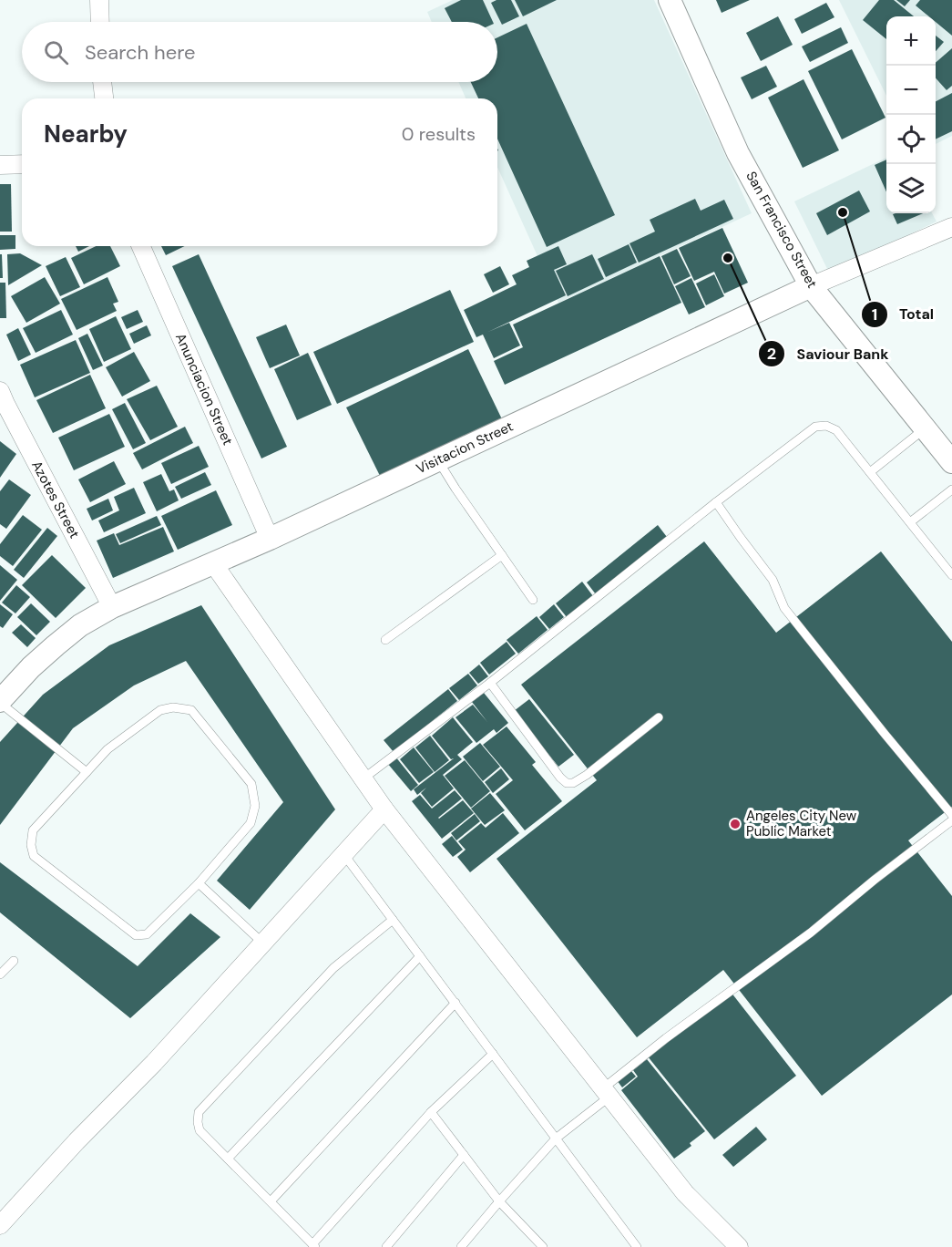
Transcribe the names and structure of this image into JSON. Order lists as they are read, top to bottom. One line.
{"streets":{"street":["San Francisco Street","Anunciacion Street","Visitacion Street","Azotes Street"]},"crossings":[["San Francisco Street","Visitacion Street"],["Anunciacion Street","Visitacion Street"],["Visitacion Street","Azotes Street"]],"places":["Total","Saviour Bank","Angeles City New Public Market"],"page":{"map_buttons":["+","−"],"search":"Search here","heading":["Nearby","0 results"]}}
